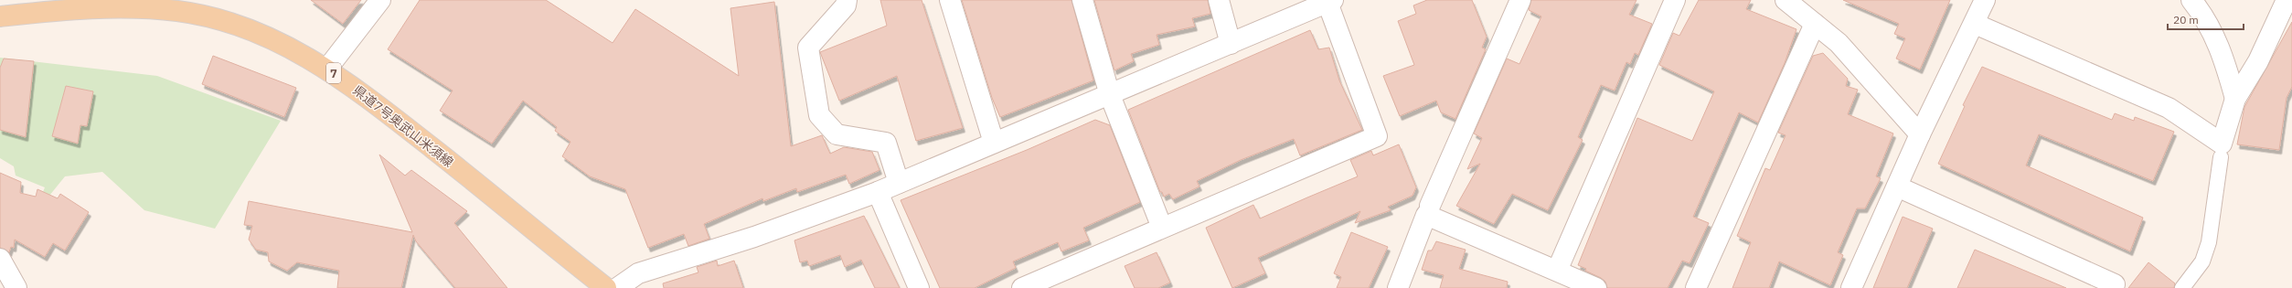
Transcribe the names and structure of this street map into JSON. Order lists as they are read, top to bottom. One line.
{"streets":{"main road":["7","県道7号奥武山米須線"]},"scale_bar":"20 m"}
